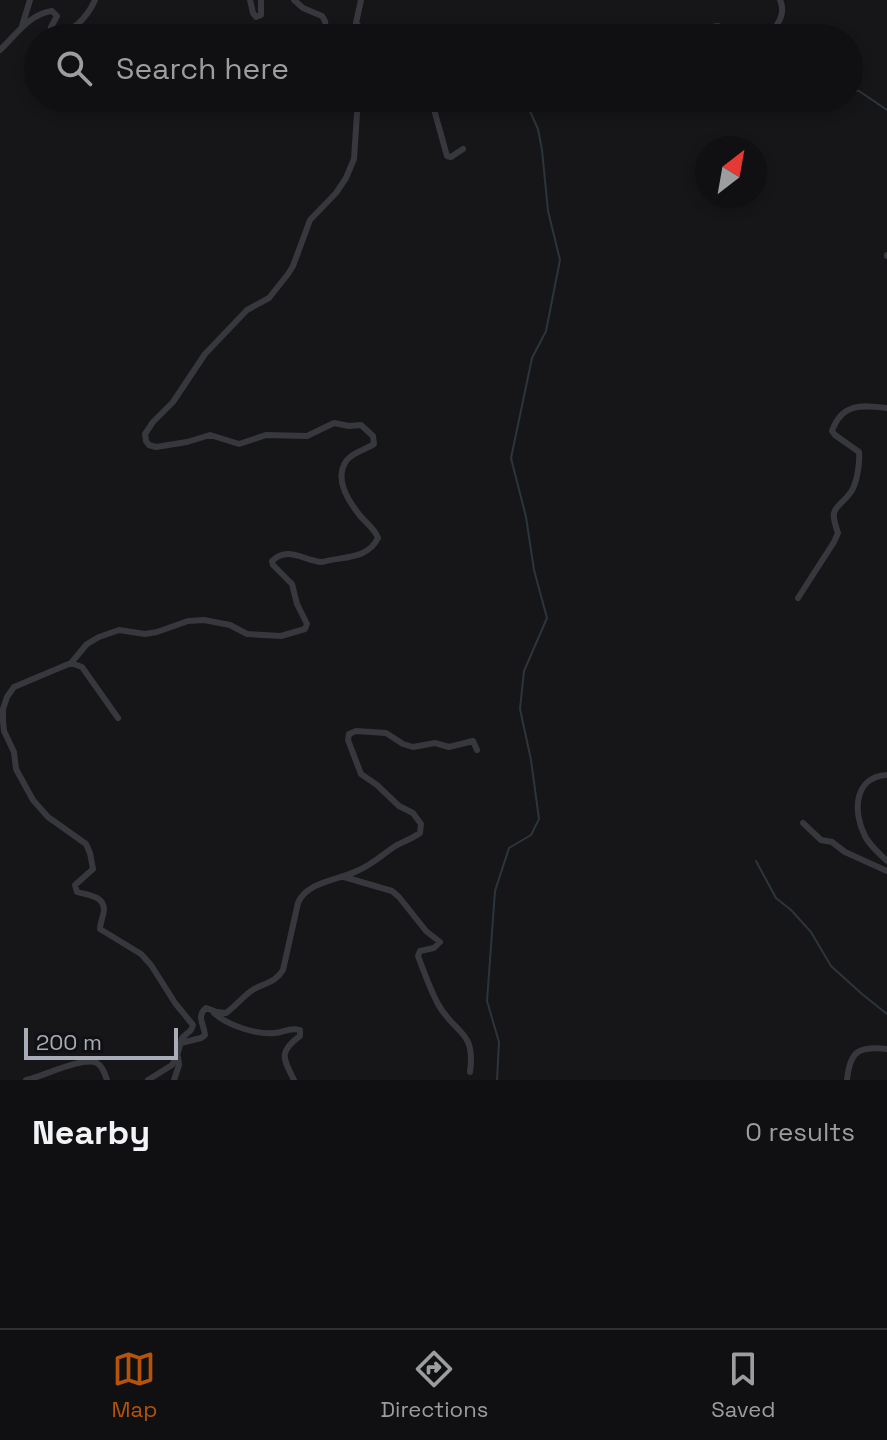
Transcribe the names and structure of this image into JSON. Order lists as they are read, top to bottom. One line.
{"scale_bar":"200 m","north":"top right","page":{"search":"Search here","scale":"200 m","heading":["Nearby","0 results"],"nav":["Map","Directions","Saved"]}}
